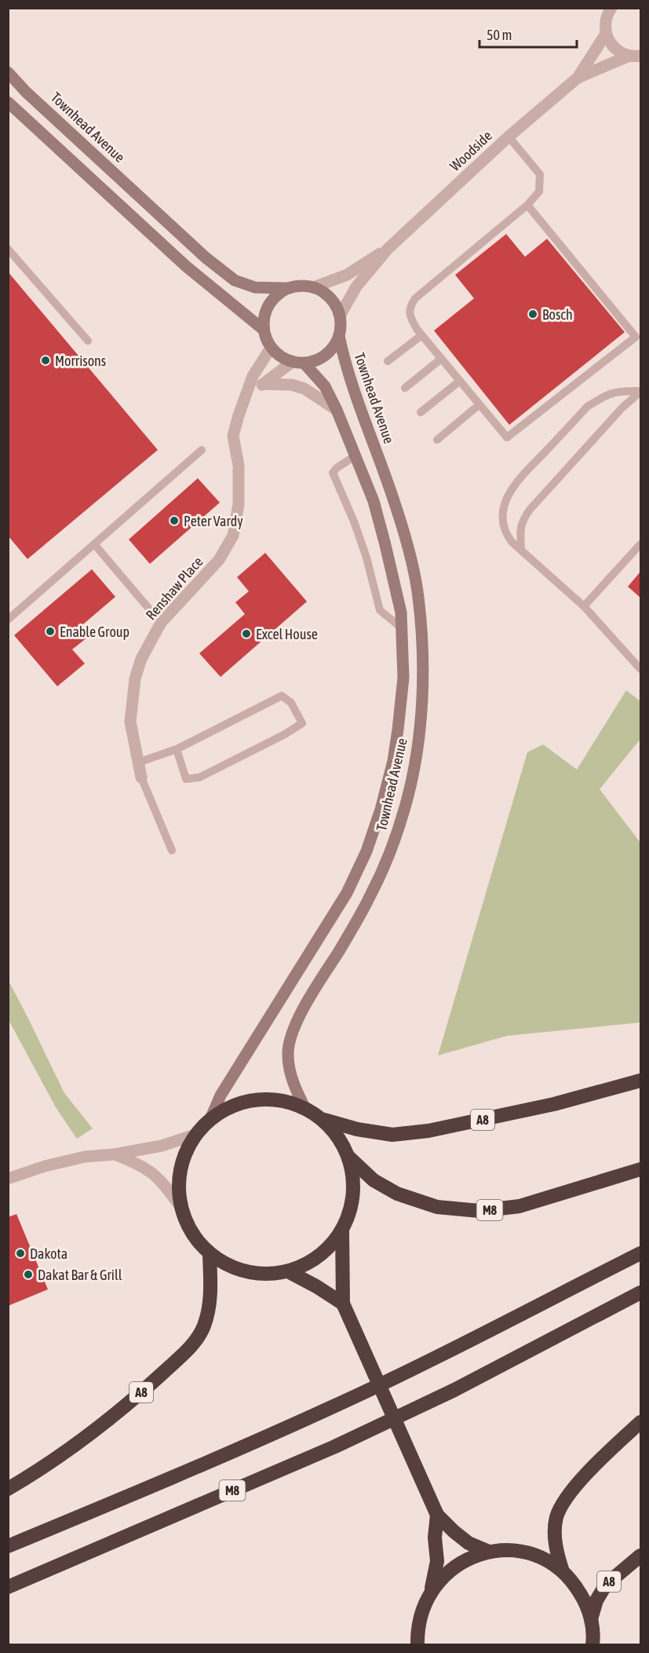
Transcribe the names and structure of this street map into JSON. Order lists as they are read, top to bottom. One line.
{"streets":{"highway":["A8","M8"],"street":["Townhead Avenue","Woodside","Renshaw Place"]},"crossings":[["Townhead Avenue","Woodside"],["Townhead Avenue","Renshaw Place"],["Woodside","Renshaw Place"]],"places":["Bosch","Morrisons","Peter Vardy","Enable Group","Excel House","Dakota","Dakat Bar & Grill"],"scale_bar":"50 m"}
